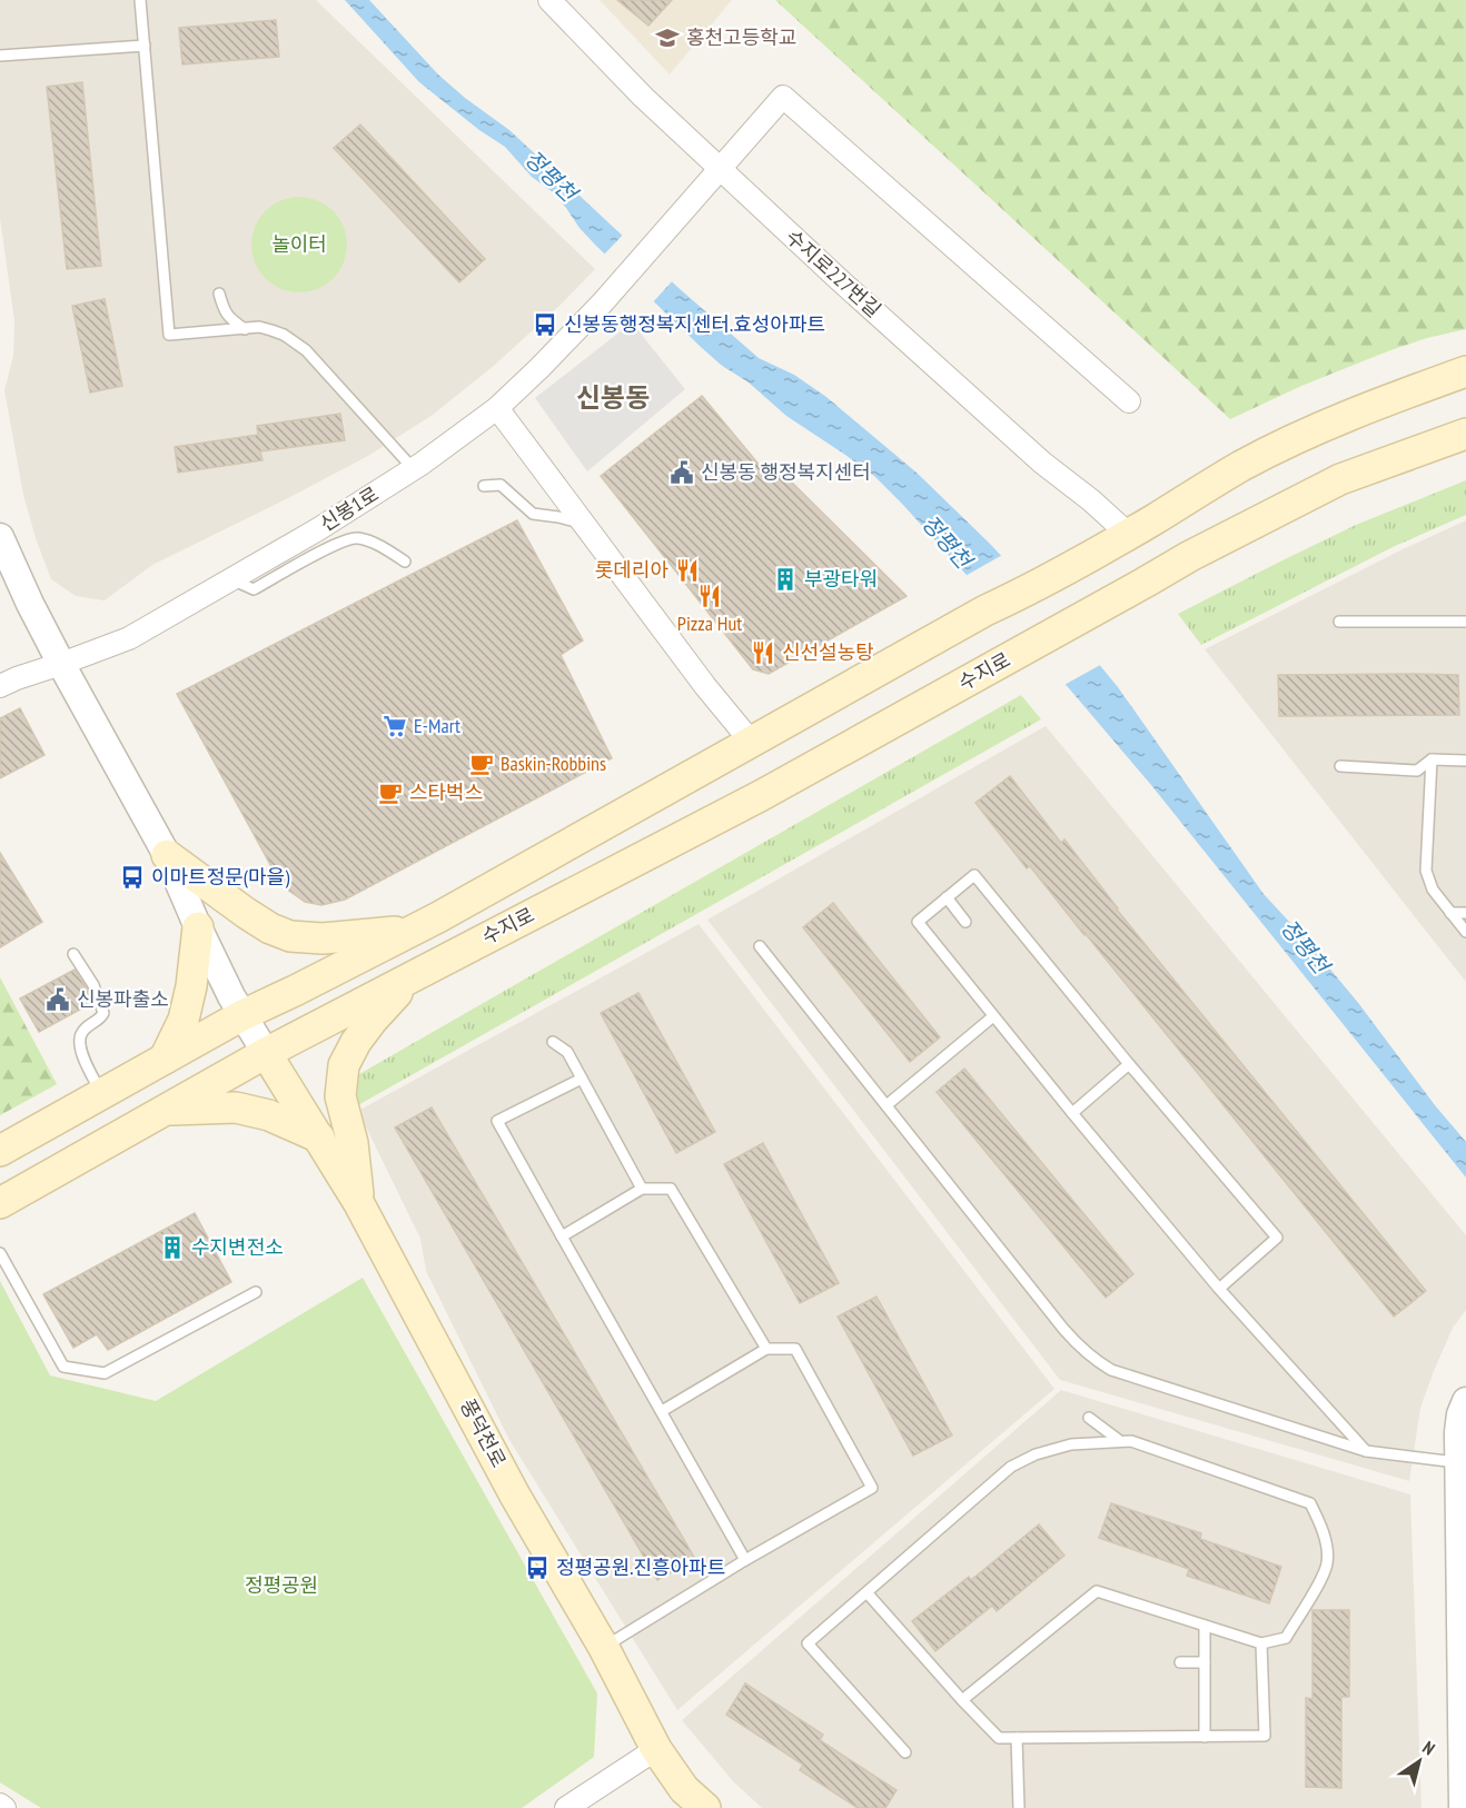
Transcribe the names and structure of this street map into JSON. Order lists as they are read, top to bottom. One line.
{"streets":{"main road":["수지로","풍덕천로"],"street":["수지로227번길","신봉1로"]},"crossings":[["수지로227번길","신봉1로"],["수지로227번길","수지로"],["수지로","풍덕천로"]],"districts":["신봉동"],"water":["정평천"],"parks":["놀이터","정평공원"],"places":{"school or university":["홍천고등학교"],"bus stop":["신봉동행정복지센터.효성아파트","이마트정문(마을)","정평공원.진흥아파트"],"public building":["신봉동 행정복지센터","신봉파출소"],"restaurant":["롯데리아","Pizza Hut","신선설농탕"],"building":["부광타워","수지변전소"],"supermarket":["E-Mart"],"cafe":["Baskin-Robbins","스타벅스"]},"north":"top right"}
